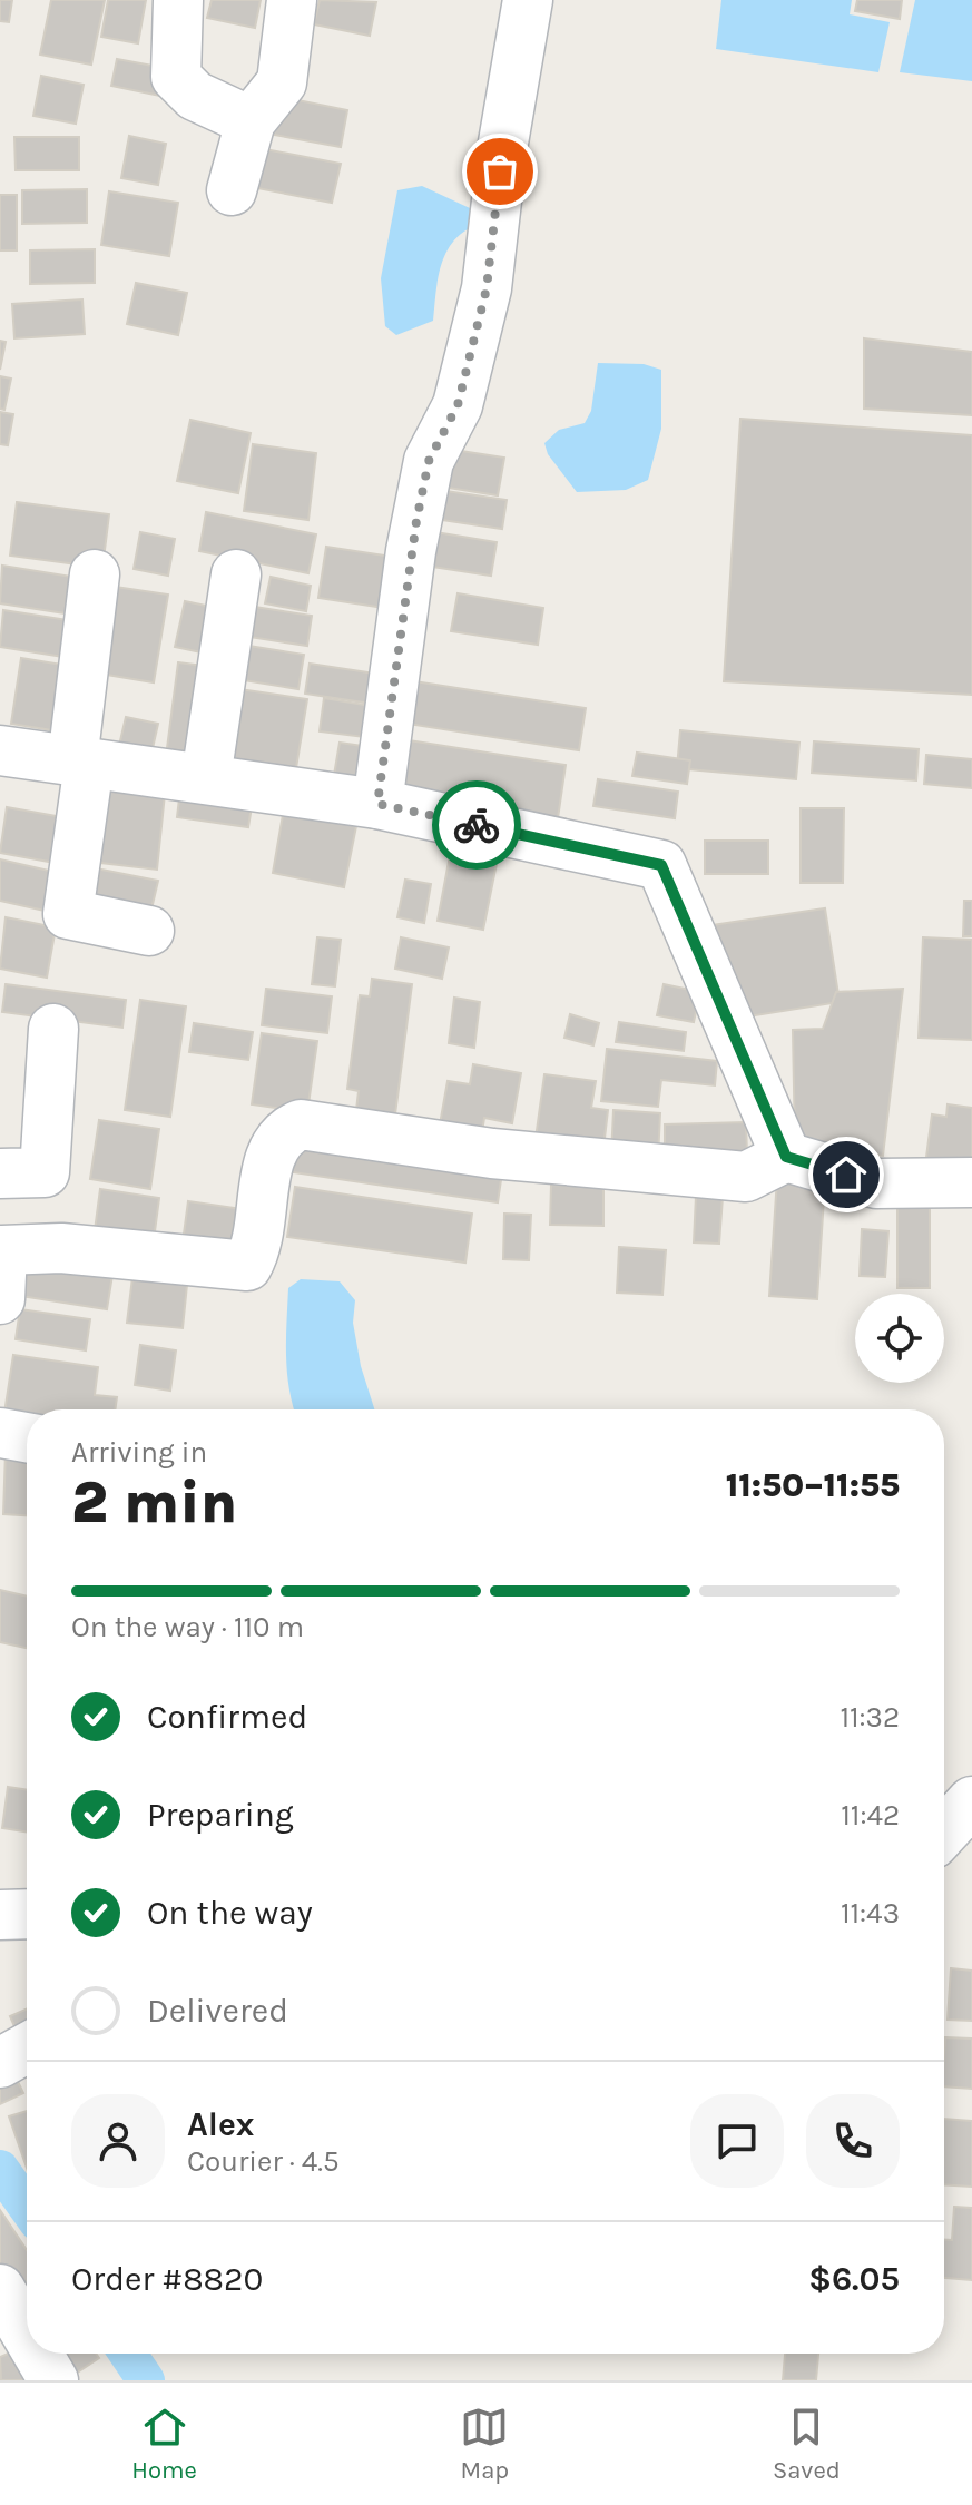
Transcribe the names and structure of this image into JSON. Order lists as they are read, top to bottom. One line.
{"page":{"heading":["2 min","Arriving in","11:50–11:55"],"panel":["Alex","Courier · 4.5","Order #8820","$6.05"],"bar":"On the way · 110 m","list":[["Confirmed","11:32"],["Preparing","11:42"],["On the way","11:43"],"Delivered"],"tabs":["Home","Map","Saved"]}}
